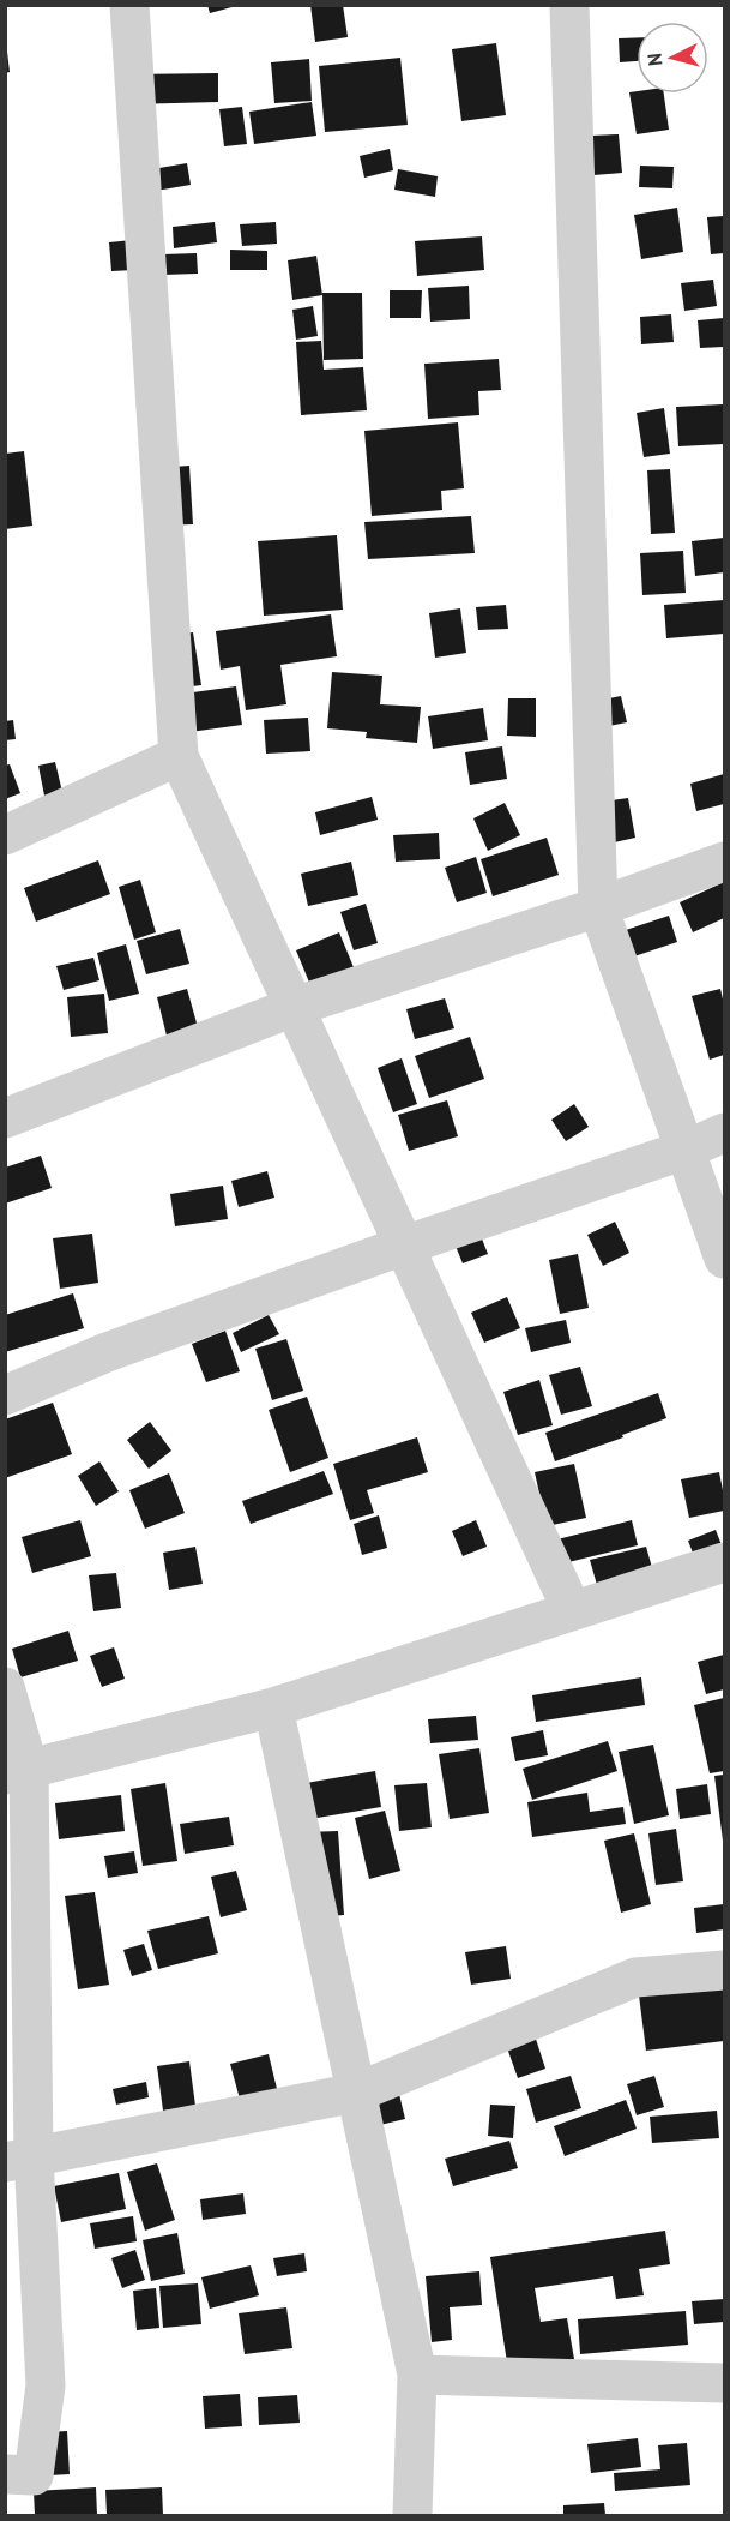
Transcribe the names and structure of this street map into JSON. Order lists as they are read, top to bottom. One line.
{"north":"left"}
